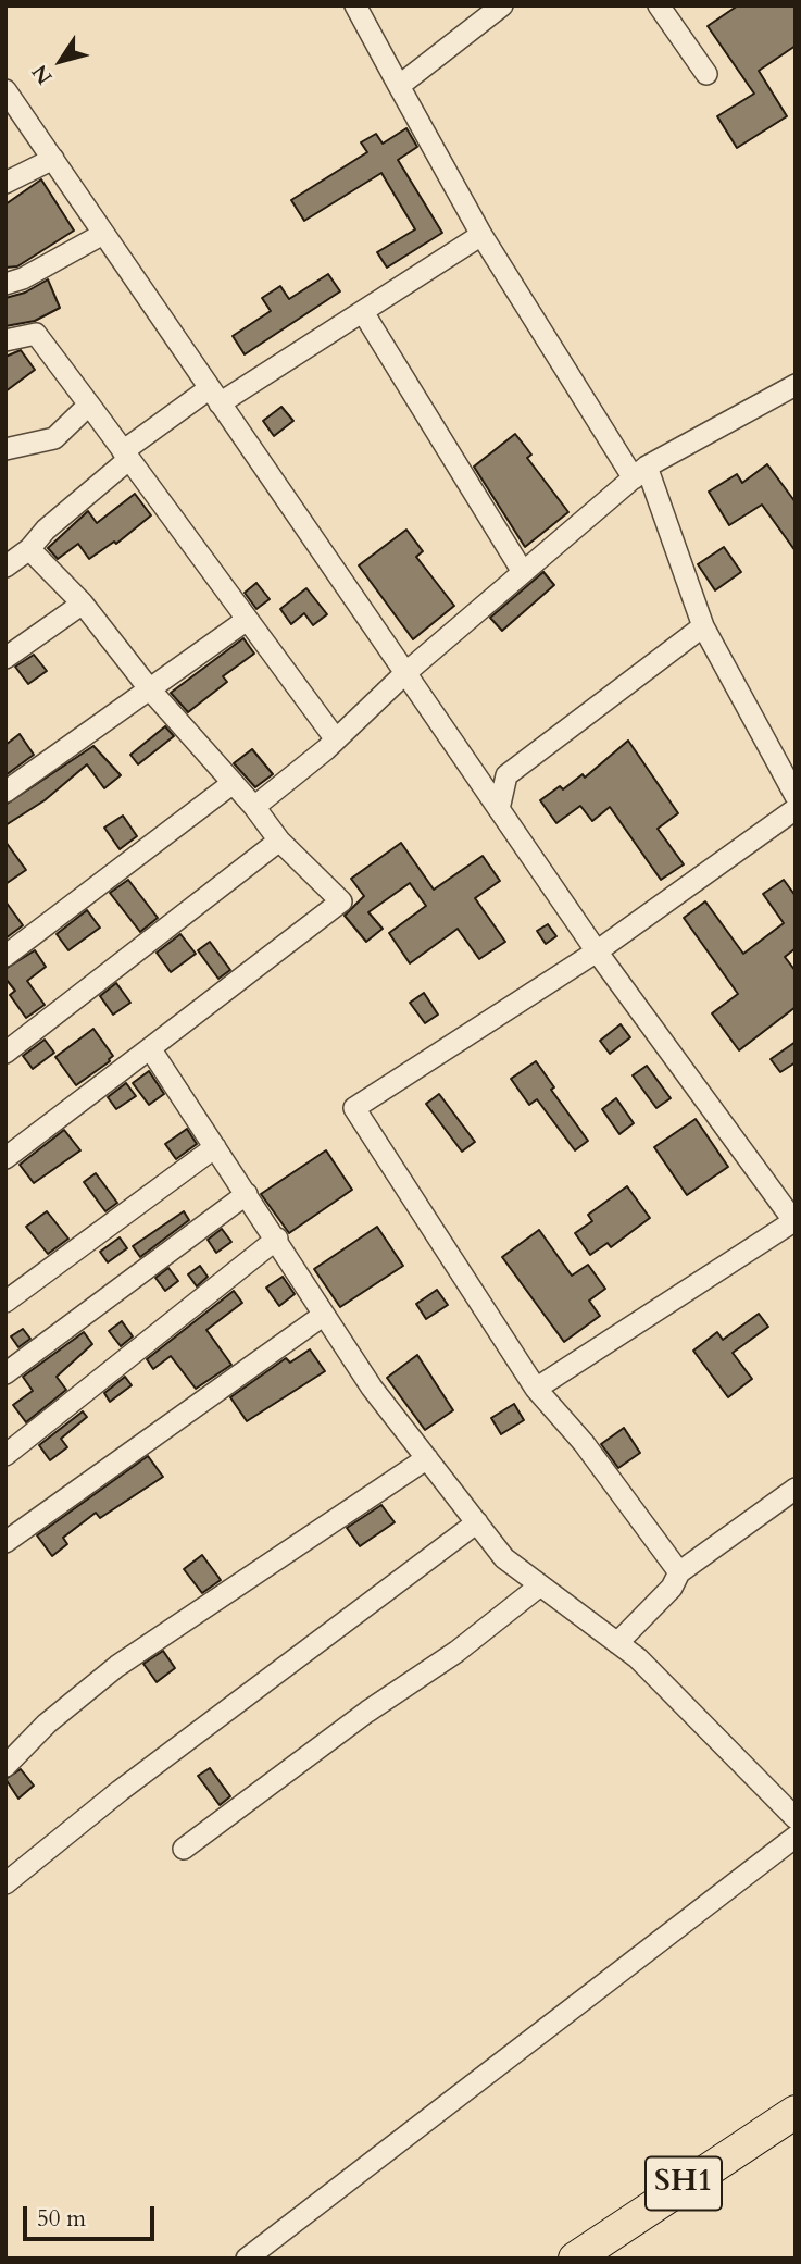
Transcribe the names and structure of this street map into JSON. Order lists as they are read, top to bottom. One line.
{"streets":{"main road":["SH1"]},"scale_bar":"50 m","north":"bottom left"}
